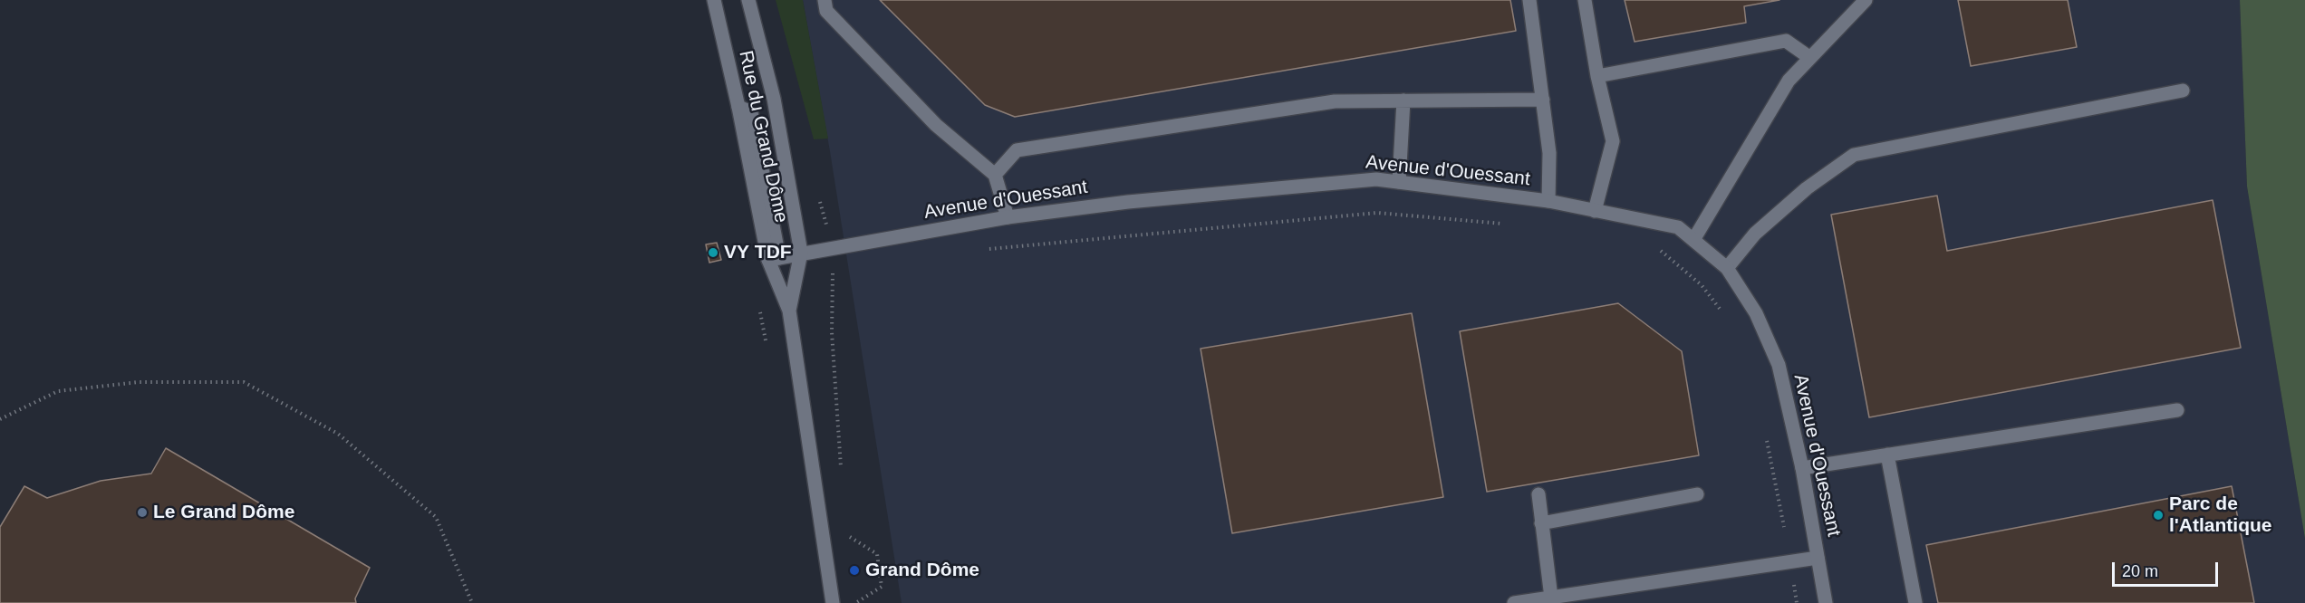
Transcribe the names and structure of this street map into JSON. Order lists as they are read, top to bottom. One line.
{"streets":{"street":["Rue du Grand Dôme","Avenue d'Ouessant"]},"crossings":[["Rue du Grand Dôme","Avenue d'Ouessant"]],"places":["VY TDF","Le Grand Dôme","Parc de l'Atlantique","Grand Dôme"],"scale_bar":"20 m"}
